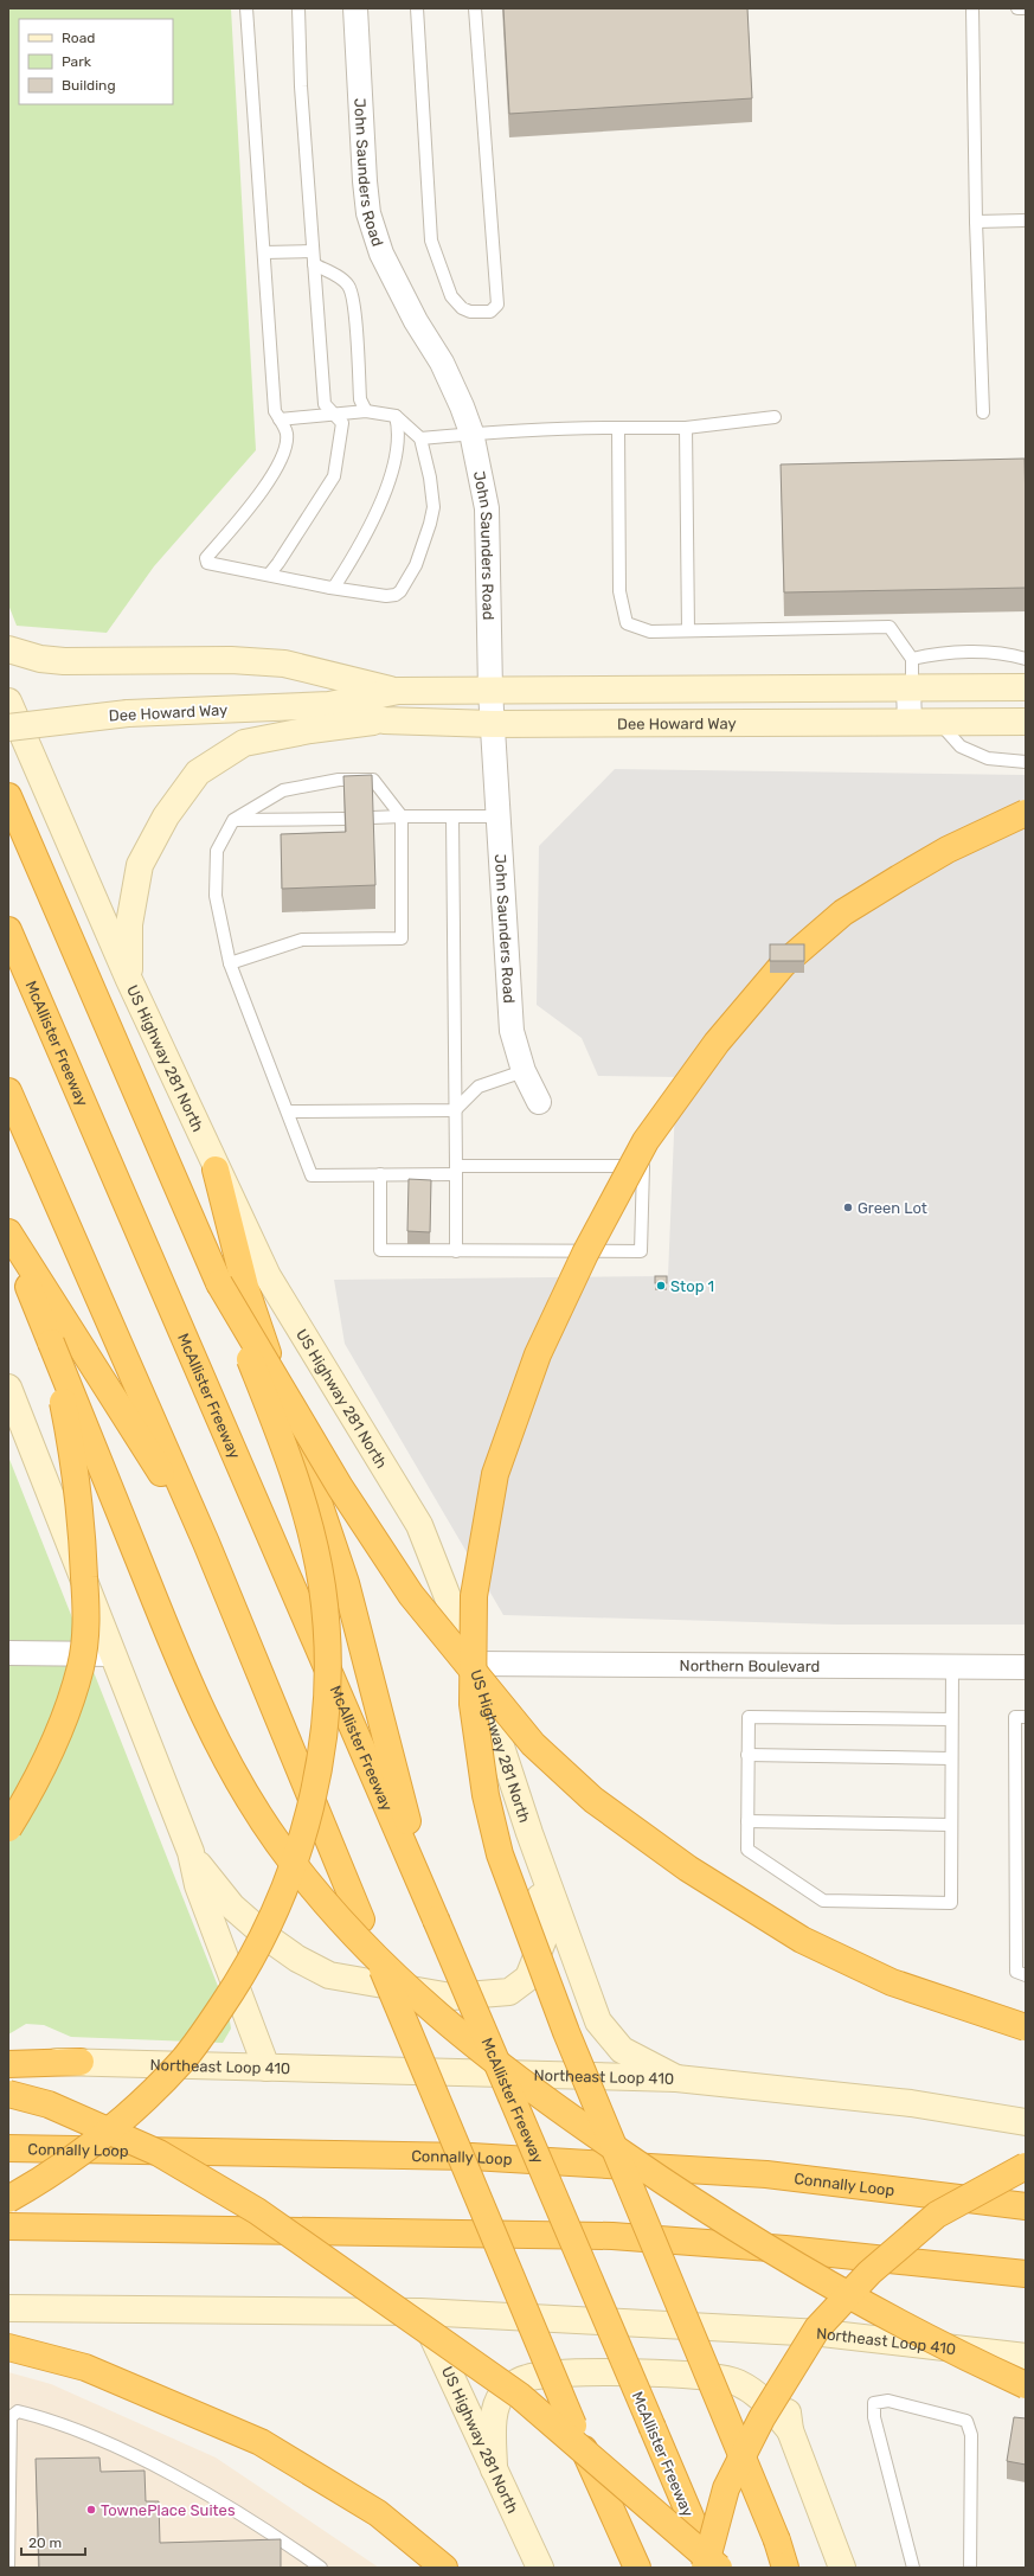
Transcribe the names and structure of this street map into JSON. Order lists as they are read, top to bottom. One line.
{"streets":{"highway":["McAllister Freeway","Connally Loop"],"main road":["Dee Howard Way","US Highway 281 North","Northeast Loop 410"],"street":["John Saunders Road","Northern Boulevard"]},"crossings":[["John Saunders Road","Dee Howard Way"],["US Highway 281 North","Northern Boulevard"],["US Highway 281 North","Northeast Loop 410"]],"places":["Green Lot","Stop 1","TownePlace Suites"],"legend":["Road","Park","Building"],"scale_bar":"20 m"}
